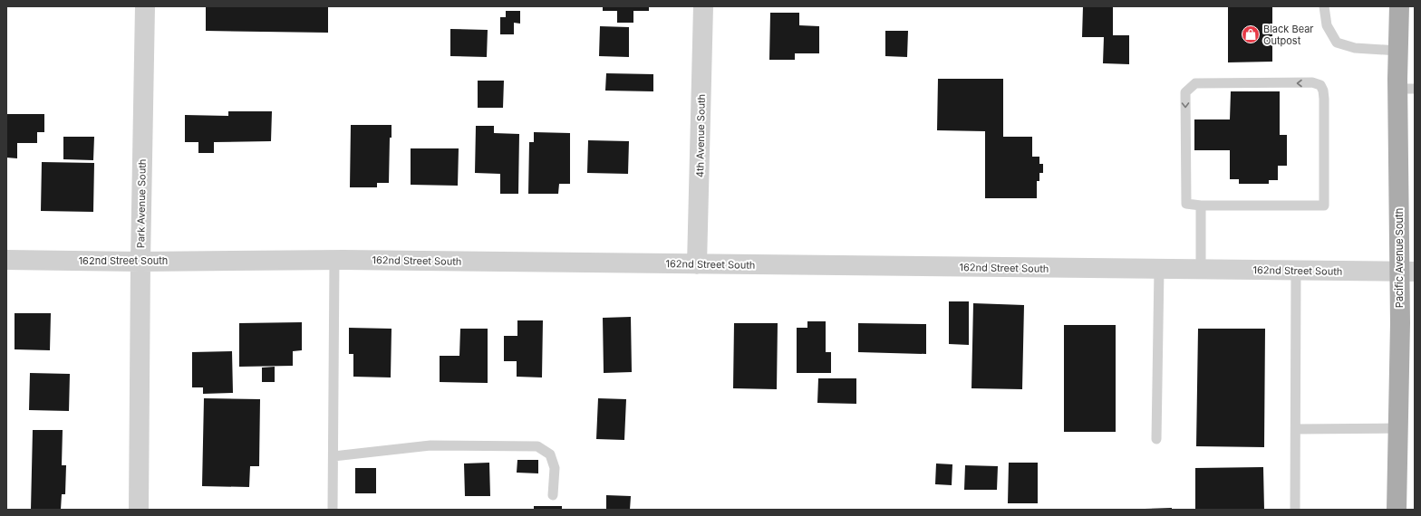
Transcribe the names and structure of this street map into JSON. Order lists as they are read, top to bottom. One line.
{"streets":{"main road":["Pacific Avenue South"],"street":["4th Avenue South","Park Avenue South","162nd Street South"]},"crossings":[["4th Avenue South","162nd Street South"],["Park Avenue South","162nd Street South"],["Pacific Avenue South","162nd Street South"]],"places":{"shop":["Black Bear Outpost"]}}
